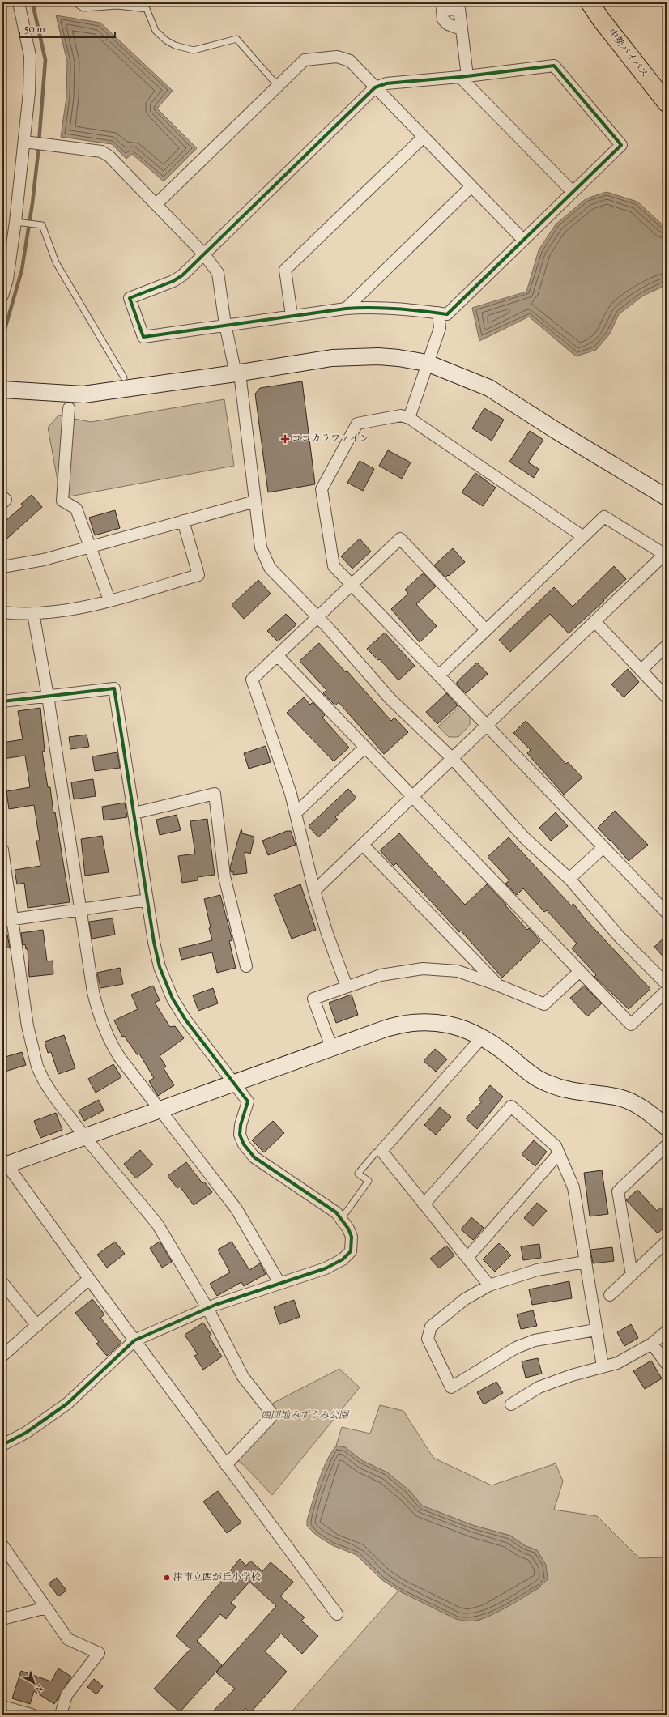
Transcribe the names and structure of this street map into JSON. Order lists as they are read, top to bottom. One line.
{"streets":{"highway":["中勢バイパス"]},"parks":["西団地みずうみ公園"],"places":{"health":["ココカラファイン"],"other":["津市立西が丘小学校"]},"scale_bar":"50 m","north":"bottom right"}
